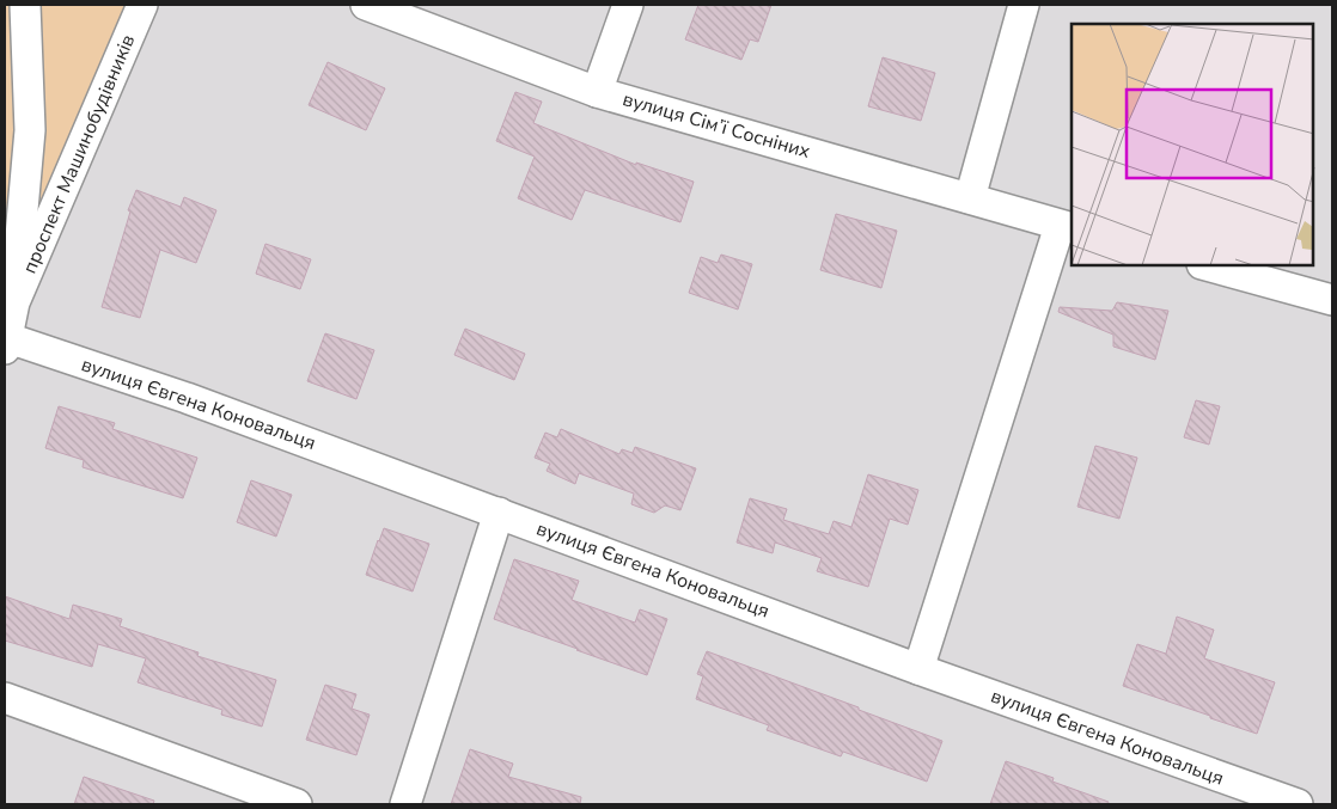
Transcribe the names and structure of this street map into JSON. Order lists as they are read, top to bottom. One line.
{"streets":{"street":["вулиця Сім’ї Сосніних","проспект Машинобудівників","вулиця Євгена Коновальця"]},"crossings":[["проспект Машинобудівників","вулиця Євгена Коновальця"]]}
